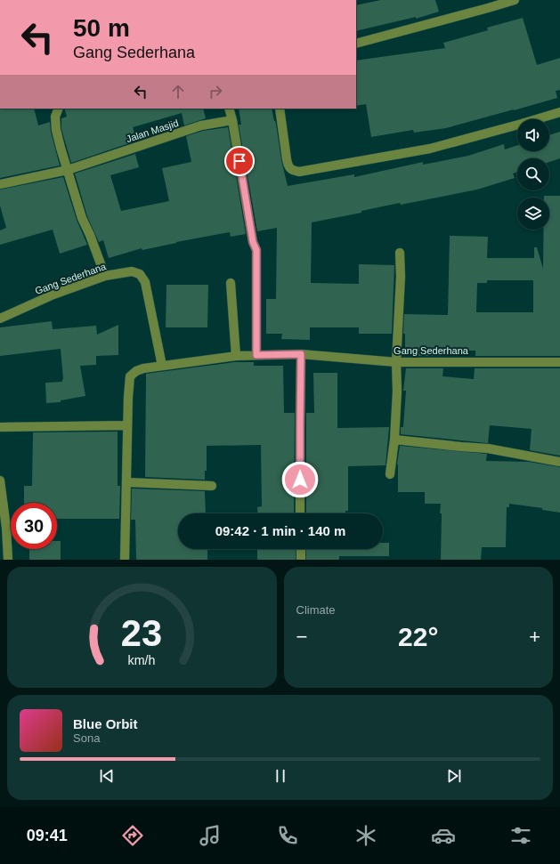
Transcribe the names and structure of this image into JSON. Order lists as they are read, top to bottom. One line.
{"streets":{"street":["Jalan Masjid","Gang Sederhana"]},"page":{"turn":["50 m","Gang Sederhana"],"limit":"30","trip":"09:42 · 1 min · 140 m","tile":"Climate","heat":["−","22°","+"],"song":["Blue Orbit","Sona"],"tabs":"09:41","gauge":["23","km/h"]}}
